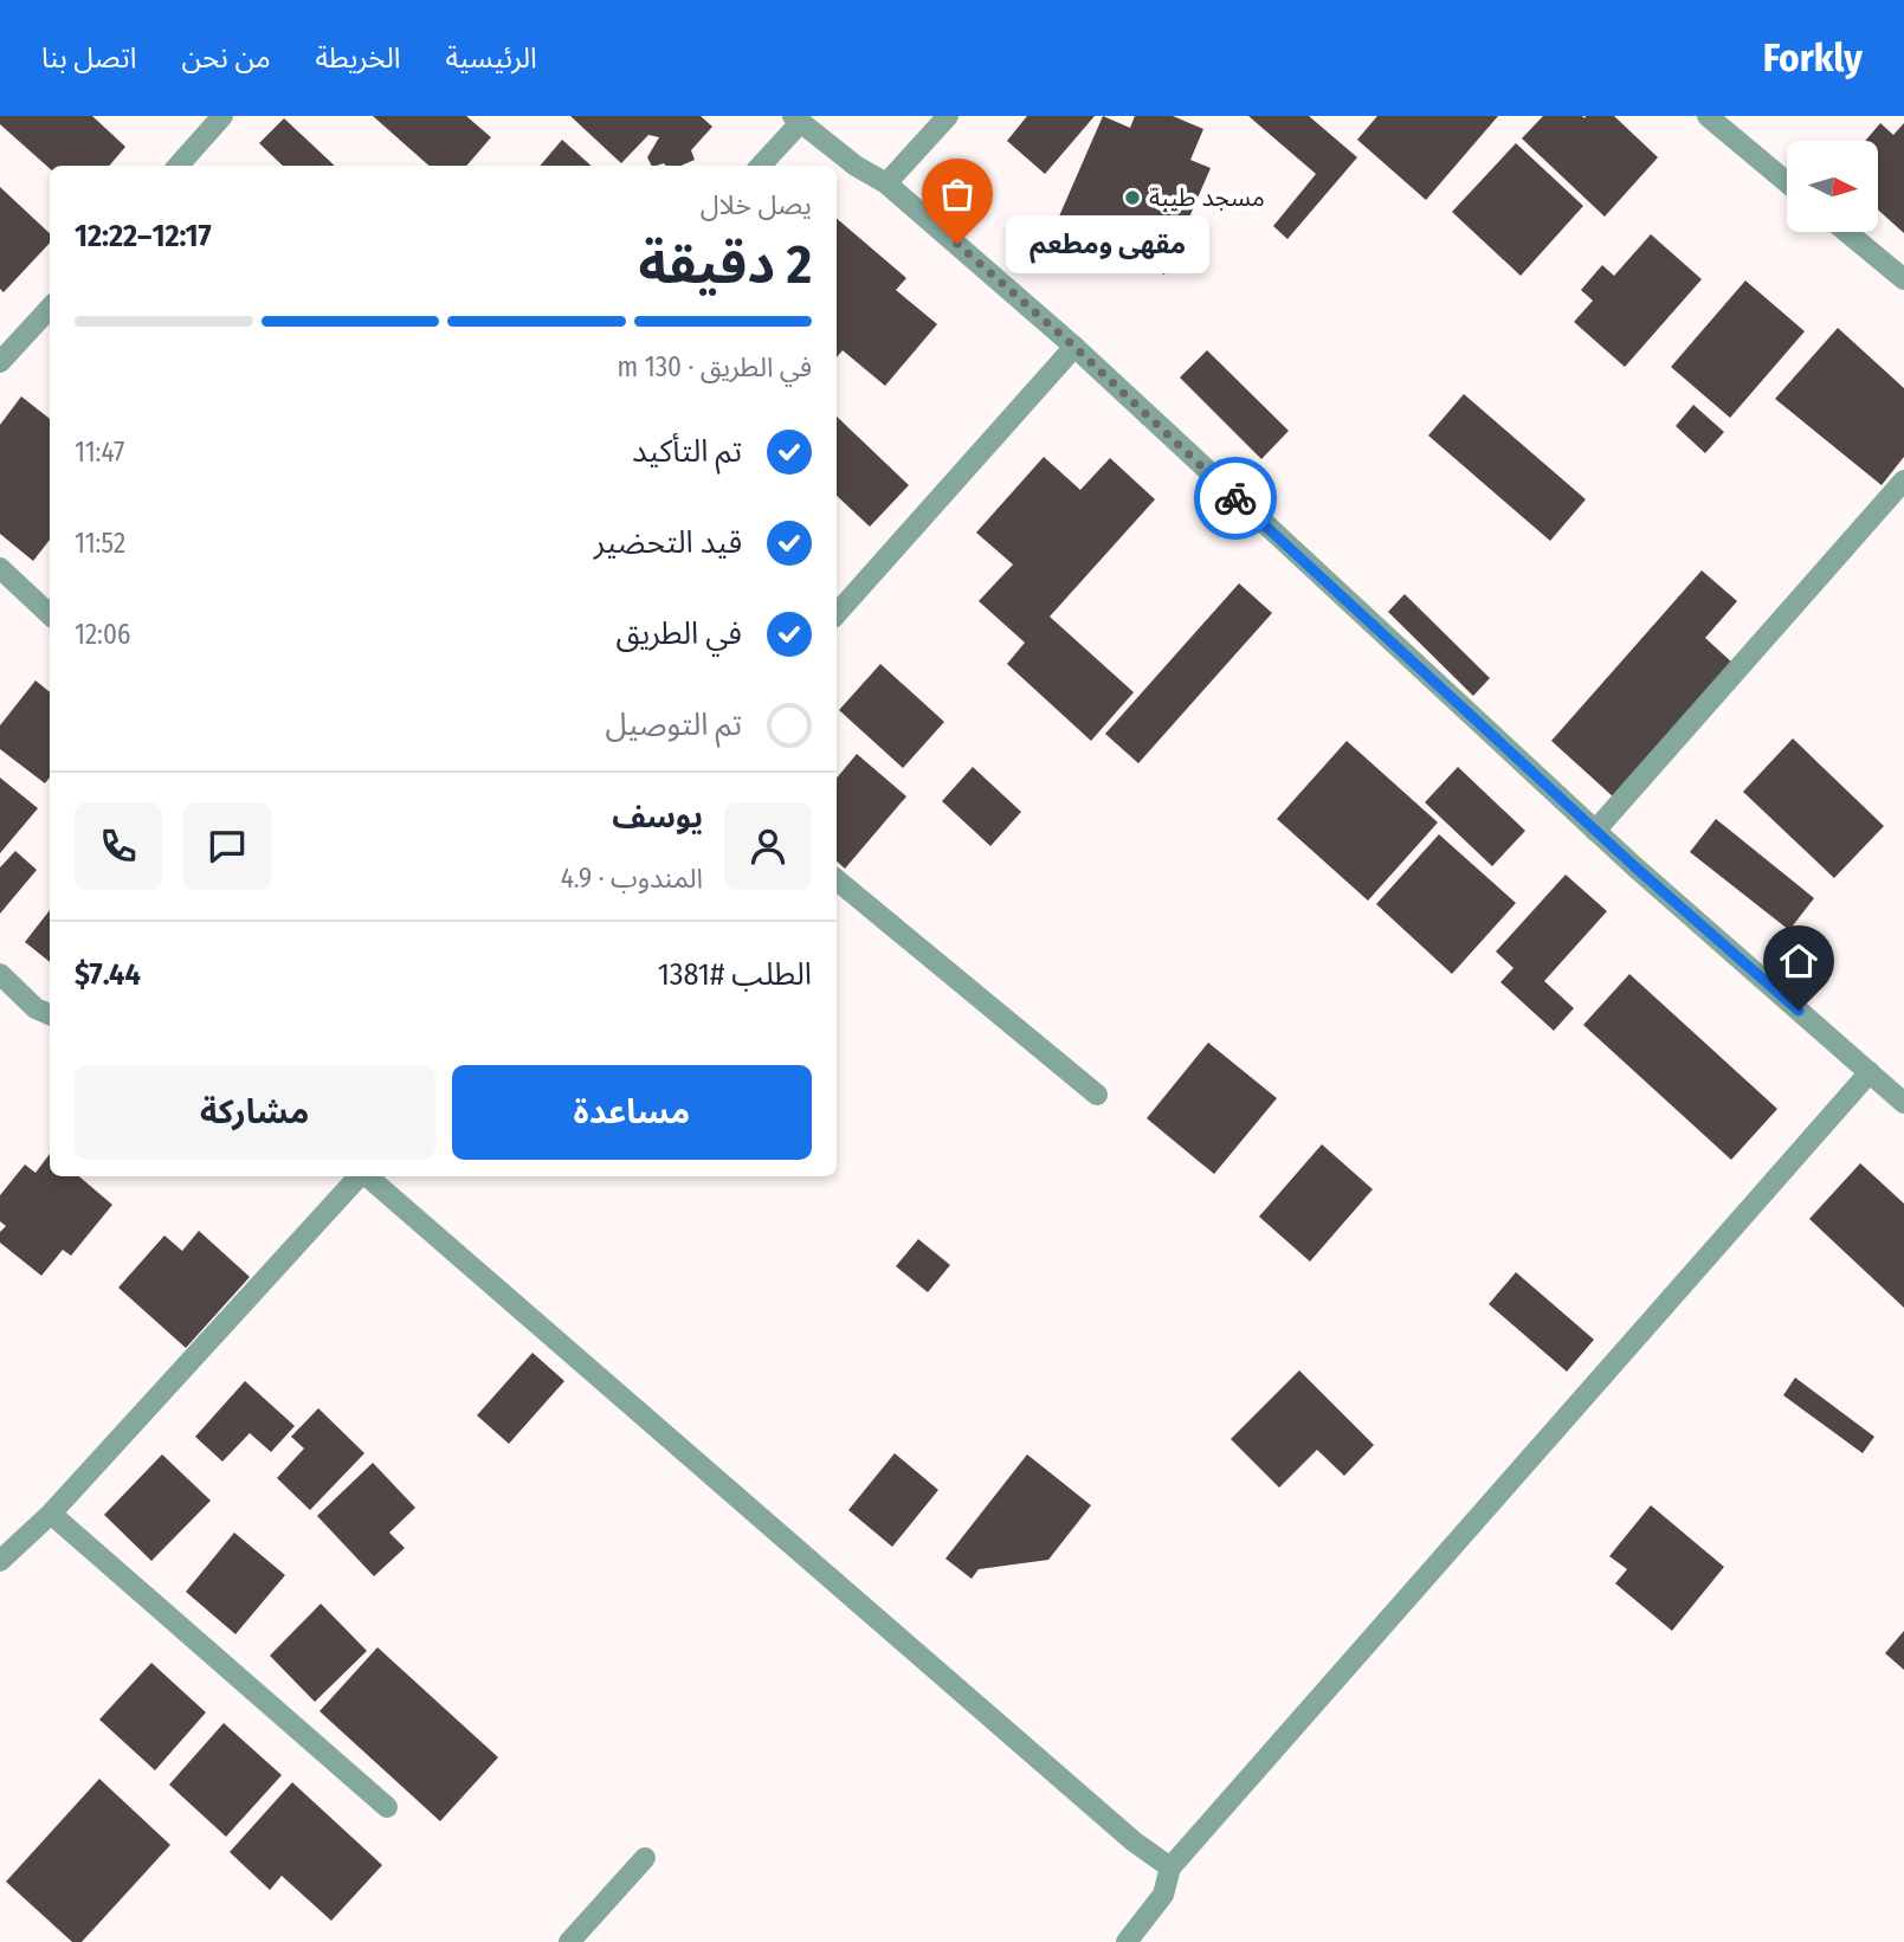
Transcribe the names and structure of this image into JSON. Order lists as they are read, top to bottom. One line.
{"places":["مسجد طيبة","مقهى ومطعم"],"north":"right","page":{"header":"Forkly","nav":["الرئيسية","الخريطة","من نحن","اتصل بنا"],"heading":["2 دقيقة","يصل خلال","12:17–12:22"],"panel":["يوسف","المندوب · 4.9","الطلب #1381","$7.44"],"bubble":"مقهى ومطعم","bar":"في الطريق · 130 m","list":[["تم التأكيد","11:47"],["قيد التحضير","11:52"],["في الطريق","12:06"],"تم التوصيل"],"buttons":["مساعدة","مشاركة"]}}
